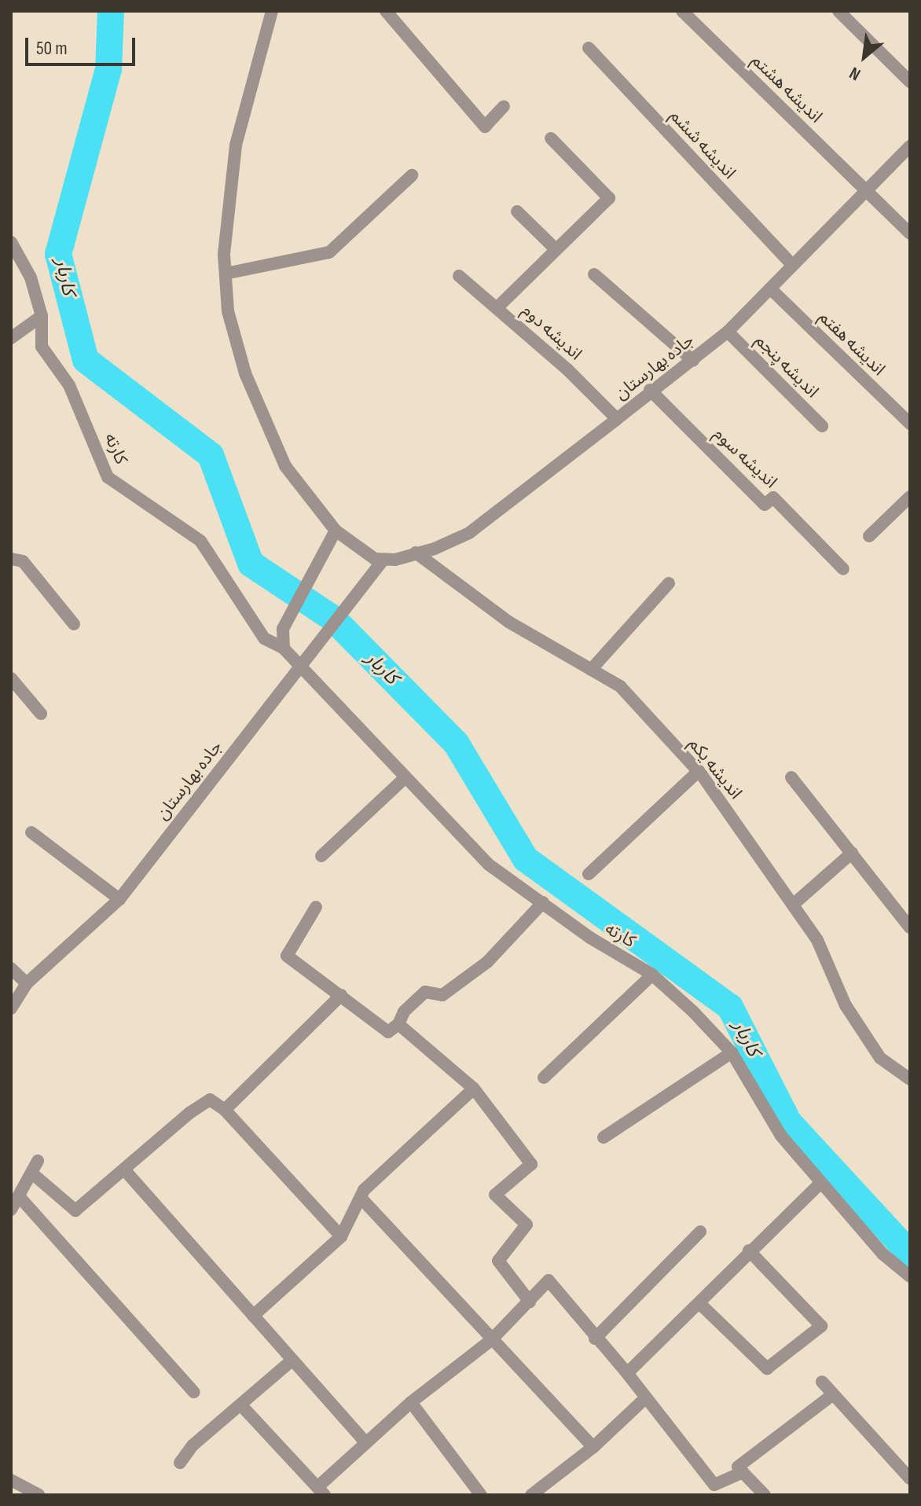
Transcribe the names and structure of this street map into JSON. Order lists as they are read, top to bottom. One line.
{"streets":{"street":["اندیشه هشتم","اندیشه ششم","اندیشه دوم","اندیشه هفتم","اندیشه پنجم","جاده بهارستان","کارته","اندیشه سوم","اندیشه یکم"]},"crossings":[["اندیشه هشتم","جاده بهارستان"],["اندیشه ششم","جاده بهارستان"],["اندیشه دوم","جاده بهارستان"],["اندیشه هفتم","جاده بهارستان"],["اندیشه پنجم","جاده بهارستان"],["جاده بهارستان","کارته"],["جاده بهارستان","اندیشه سوم"],["جاده بهارستان","اندیشه یکم"]],"water":["کاربار"],"scale_bar":"50 m","north":"bottom left"}
